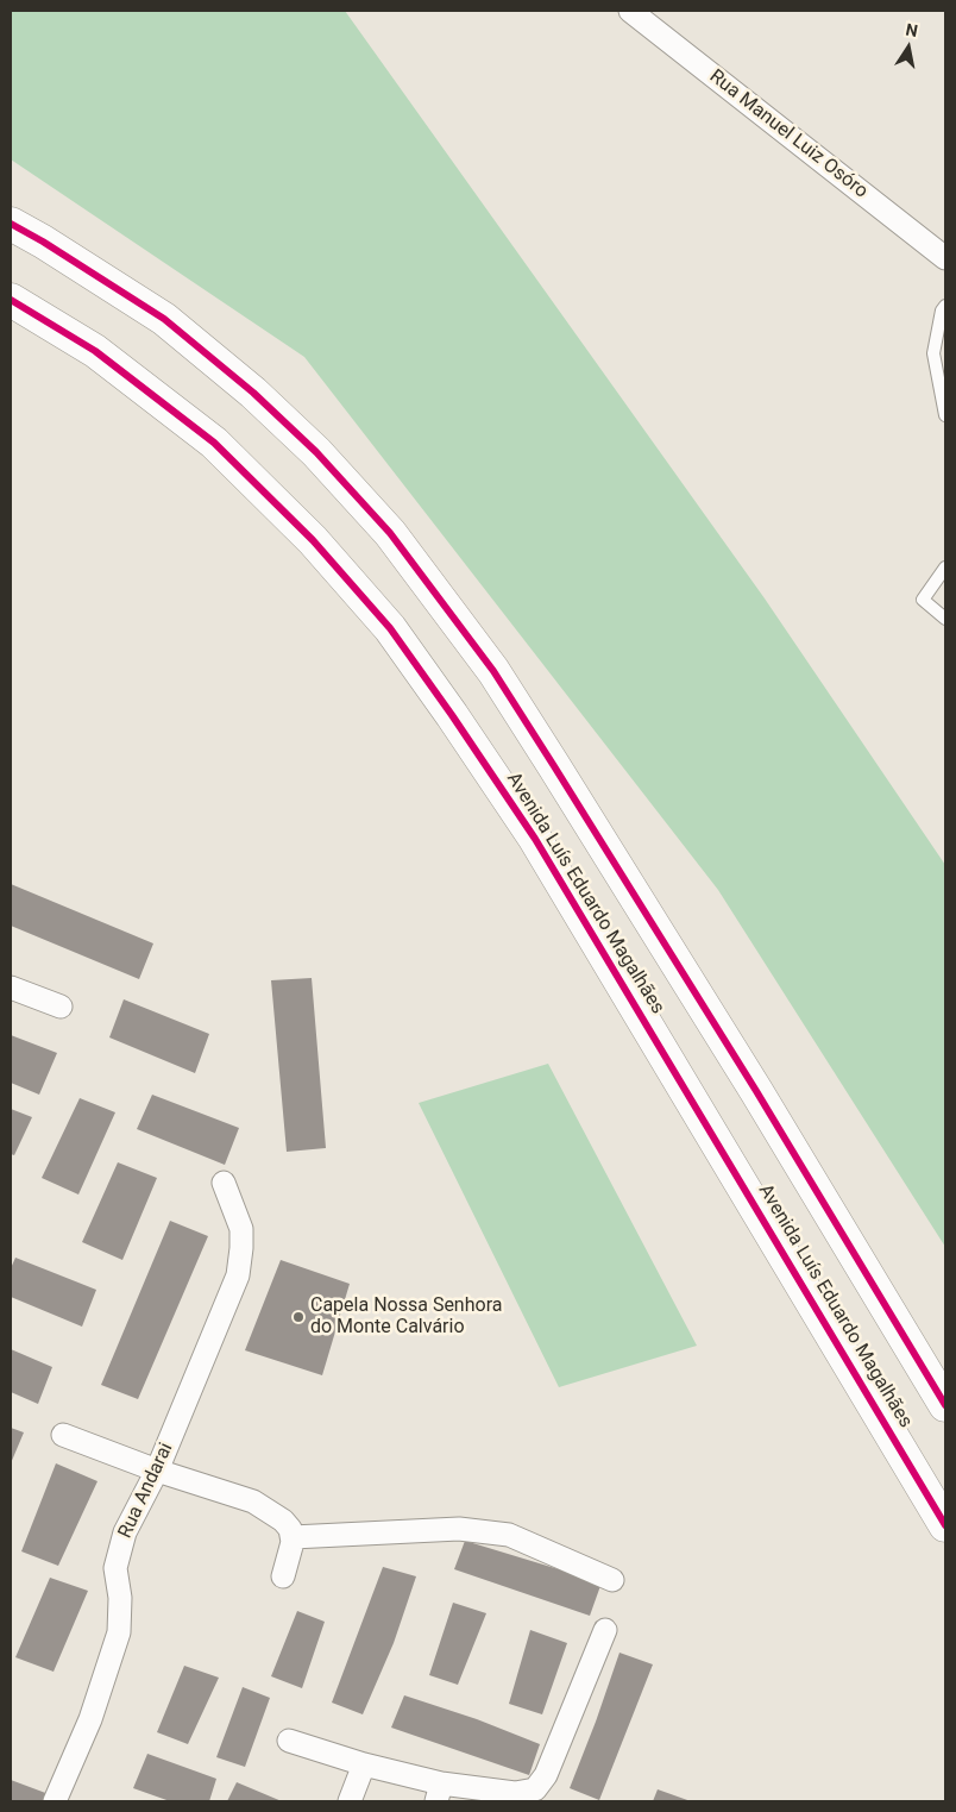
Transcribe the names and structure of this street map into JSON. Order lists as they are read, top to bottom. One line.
{"streets":{"main road":["Avenida Luís Eduardo Magalhães"],"street":["Rua Manuel Luiz Osóro","Rua Andarai"]},"places":["Capela Nossa Senhora do Monte Calvário"],"north":"top"}
